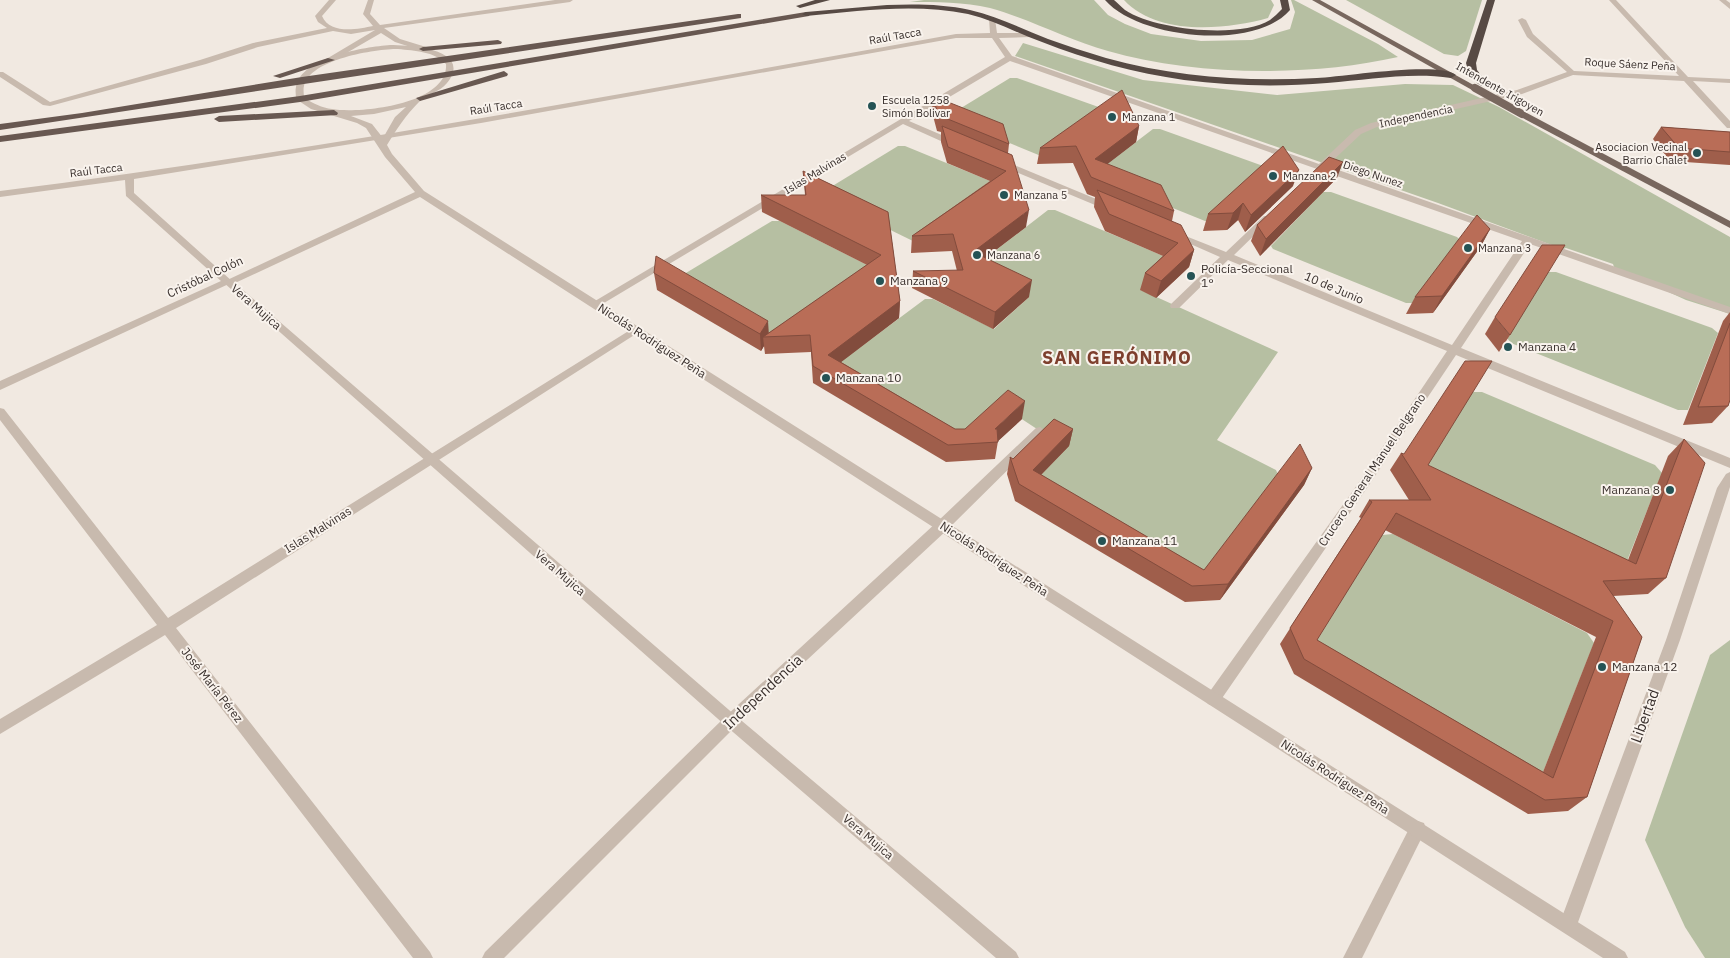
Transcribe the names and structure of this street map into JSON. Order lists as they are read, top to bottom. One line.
{"streets":{"main road":["Intendente Irigoyen"],"street":["Raúl Tacca","Roque Sáenz Peña","Independencia","Islas Malvinas","Diego Nunez","Cristóbal Colón","10 de Junio","Vera Mujica","Nicolás Rodríguez Peña","Crucero General Manuel Belgrano","José María Pérez","Libertad"]},"crossings":[["Raúl Tacca","Vera Mujica"],["Raúl Tacca","Nicolás Rodríguez Peña"],["Roque Sáenz Peña","Independencia"],["Independencia","Diego Nunez"],["Independencia","Vera Mujica"],["Independencia","Nicolás Rodríguez Peña"],["Islas Malvinas","Diego Nunez"],["Islas Malvinas","Vera Mujica"],["Islas Malvinas","Nicolás Rodríguez Peña"],["Islas Malvinas","José María Pérez"],["Diego Nunez","Crucero General Manuel Belgrano"],["Cristóbal Colón","Vera Mujica"],["Cristóbal Colón","Nicolás Rodríguez Peña"],["10 de Junio","Crucero General Manuel Belgrano"],["Nicolás Rodríguez Peña","Crucero General Manuel Belgrano"],["Nicolás Rodríguez Peña","Libertad"]],"districts":["SAN GERÓNIMO"],"places":["Escuela 1258 Simón Bolivar","Manzana 1","Asociacion Vecinal Barrio Chalet","Manzana 2","Manzana 5","Manzana 3","Manzana 6","Policía-Seccional 1°","Manzana 9","Manzana 4","Manzana 10","Manzana 8","Manzana 11","Manzana 12"]}
